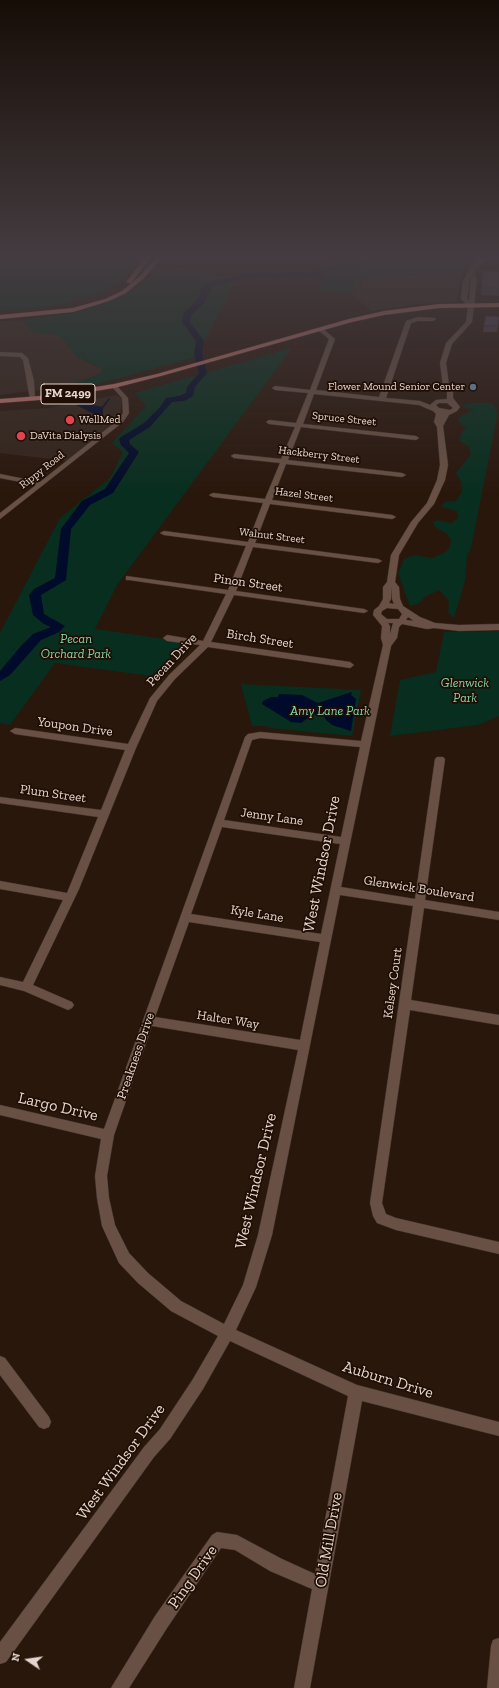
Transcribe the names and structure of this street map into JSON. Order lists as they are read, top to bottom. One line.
{"streets":{"main road":["FM 2499"],"street":["Spruce Street","Hackberry Street","Rippy Road","Hazel Street","Walnut Street","Pinon Street","Birch Street","Pecan Drive","Youpon Drive","Plum Street","Jenny Lane","West Windsor Drive","Glenwick Boulevard","Kyle Lane","Kelsey Court","Halter Way","Preakness Drive","Largo Drive","Auburn Drive","Old Mill Drive","Ping Drive"]},"crossings":[["FM 2499","Rippy Road"],["Spruce Street","Pecan Drive"],["Hackberry Street","Pecan Drive"],["Hazel Street","Pecan Drive"],["Walnut Street","Pecan Drive"],["Pinon Street","Pecan Drive"],["Birch Street","Pecan Drive"],["Pecan Drive","Youpon Drive"],["Pecan Drive","Plum Street"],["Jenny Lane","West Windsor Drive"],["Jenny Lane","Preakness Drive"],["West Windsor Drive","Glenwick Boulevard"],["West Windsor Drive","Kyle Lane"],["West Windsor Drive","Halter Way"],["West Windsor Drive","Preakness Drive"],["West Windsor Drive","Auburn Drive"],["Glenwick Boulevard","Kelsey Court"],["Kyle Lane","Preakness Drive"],["Halter Way","Preakness Drive"],["Preakness Drive","Largo Drive"],["Preakness Drive","Auburn Drive"],["Auburn Drive","Old Mill Drive"],["Old Mill Drive","Ping Drive"]],"parks":["Pecan Orchard Park","Glenwick Park","Amy Lane Park"],"places":["Flower Mound Senior Center","WellMed","DaVita Dialysis"],"north":"left"}
